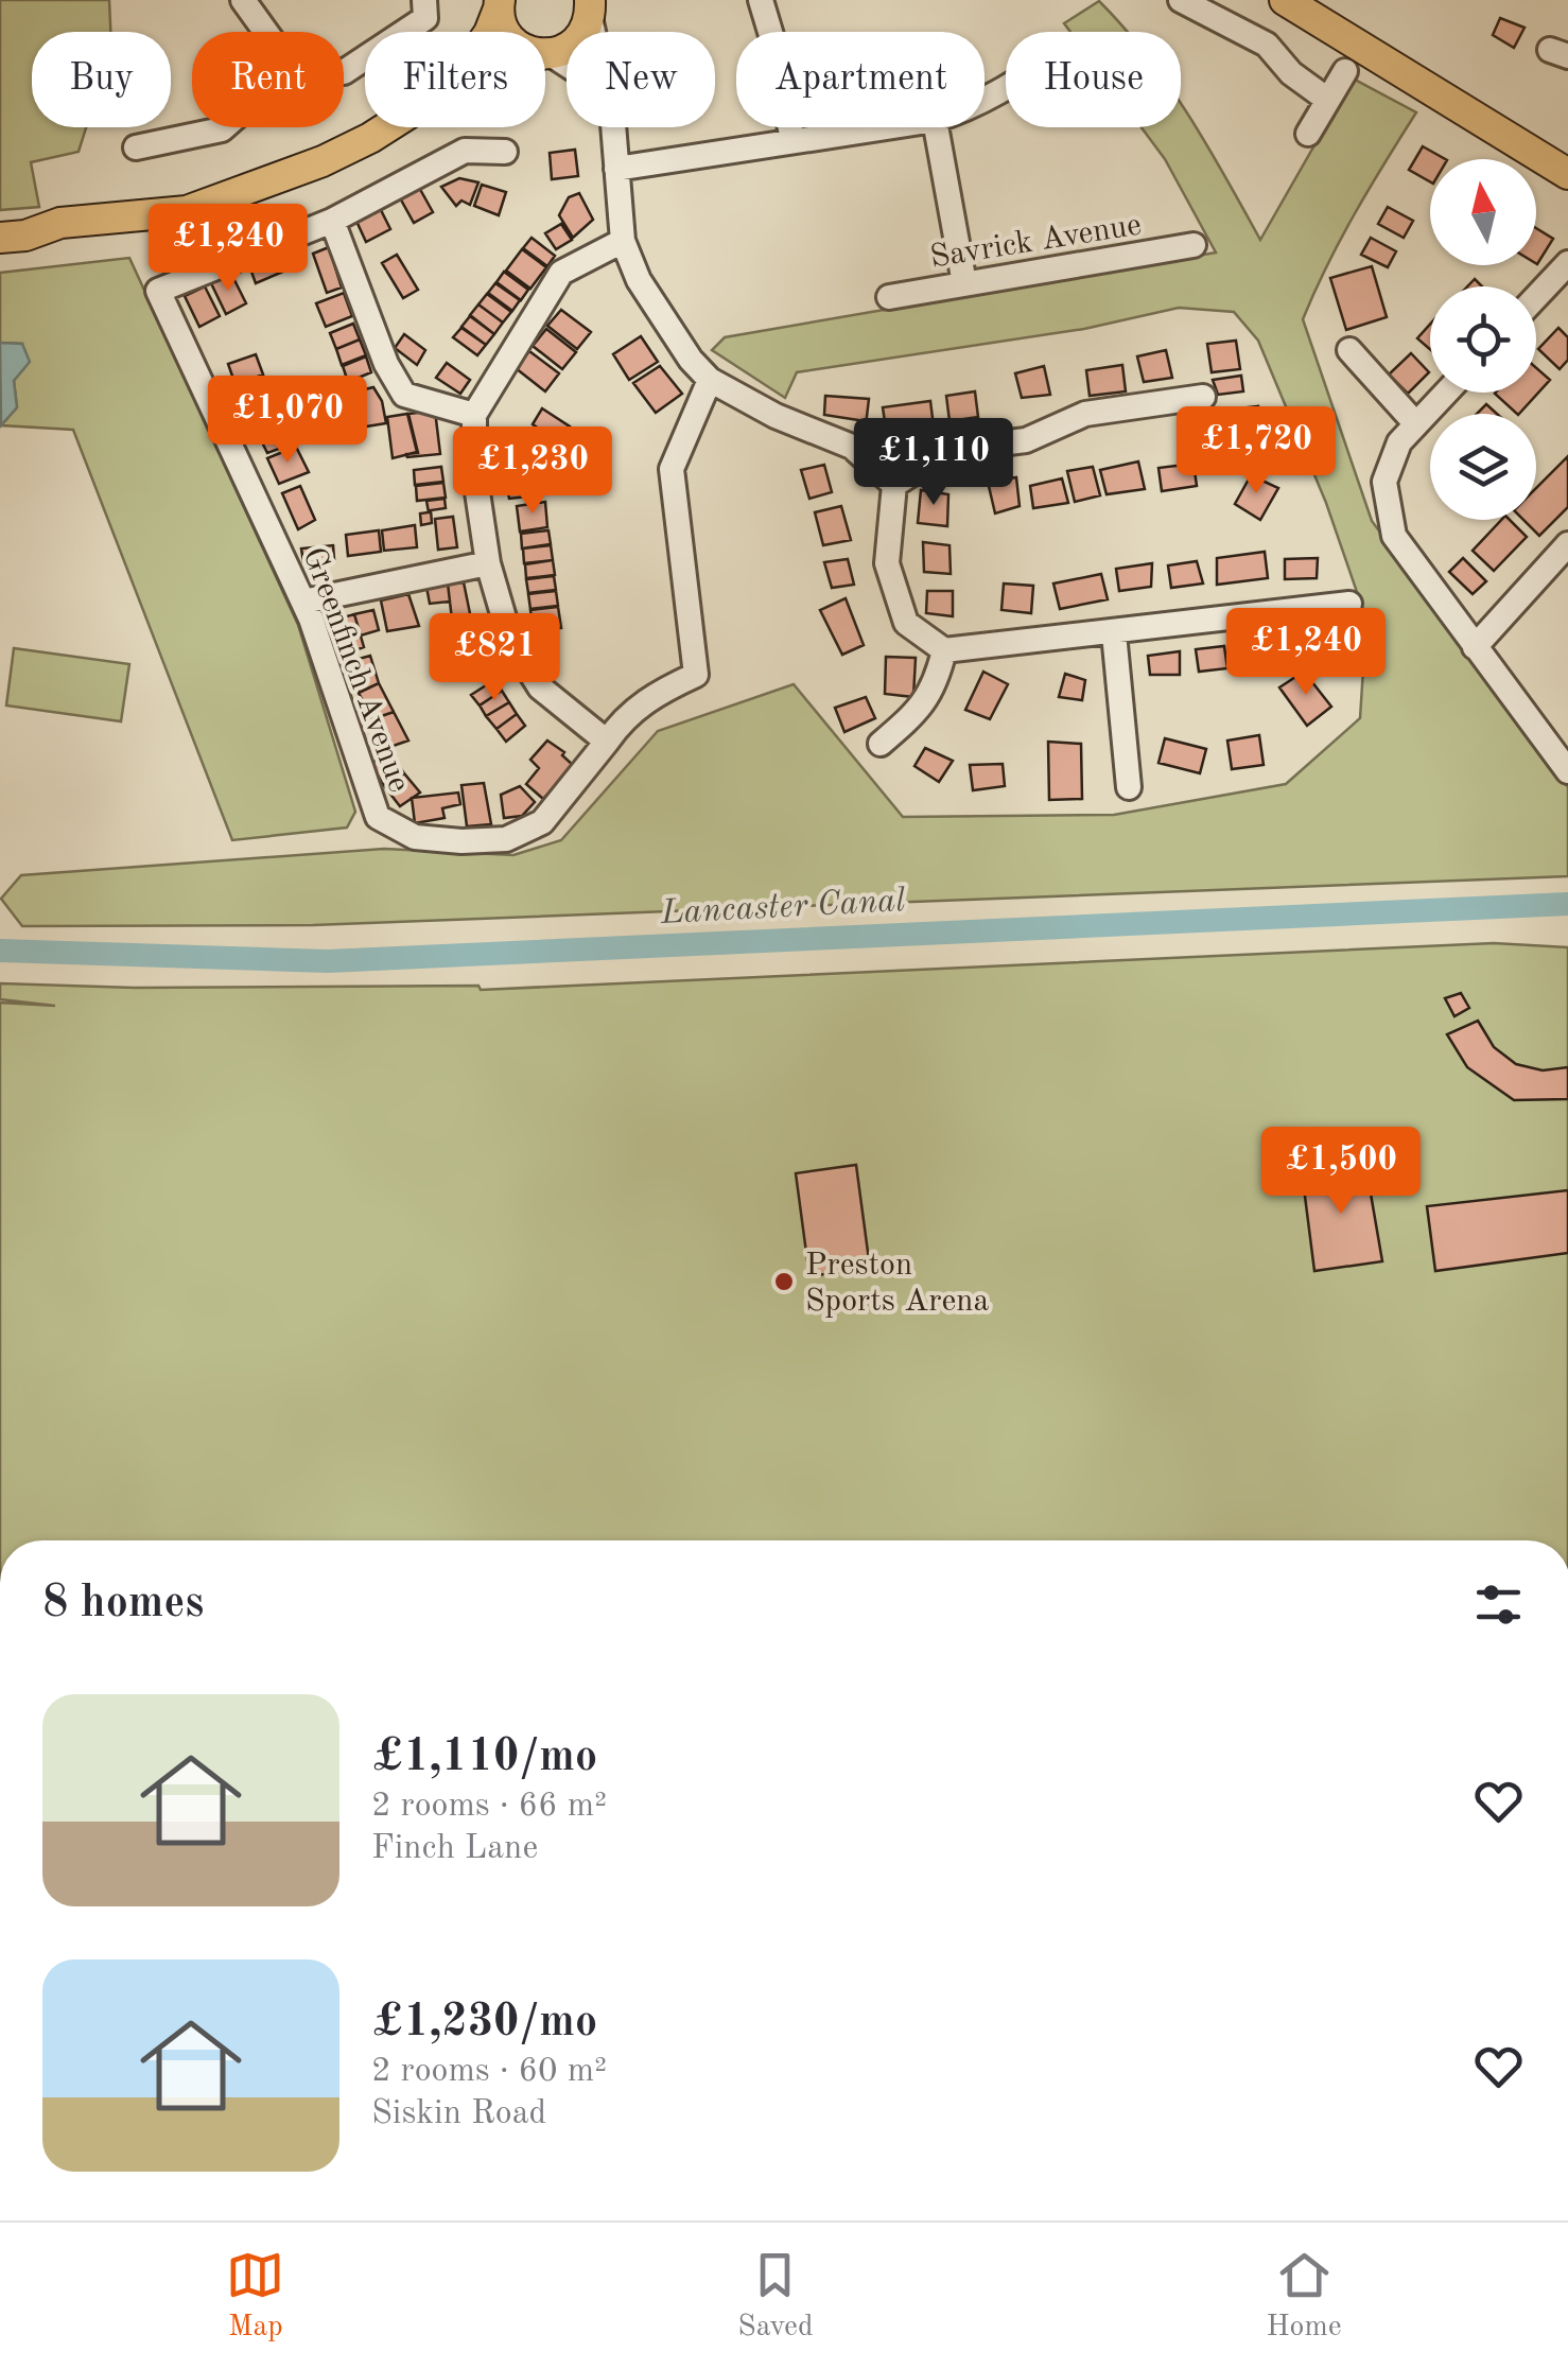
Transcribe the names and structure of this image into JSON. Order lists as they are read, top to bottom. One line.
{"streets":{"street":["Savrick Avenue","Greenfinch Avenue"]},"water":["Lancaster Canal"],"places":["Preston Sports Arena"],"north":"top","page":{"chip":["Buy","Rent","Filters","New","Apartment","House"],"price":["£1,240","£1,070","£1,720","£1,110","£1,230","£1,240","£821","£1,500"],"heading":"8 homes","list":[{"name":"£1,110/mo","note":"2 rooms · 66 m² · Finch Lane"},{"name":"£1,230/mo","note":"2 rooms · 60 m² · Siskin Road"}],"tabs":["Map","Saved","Home"]}}
